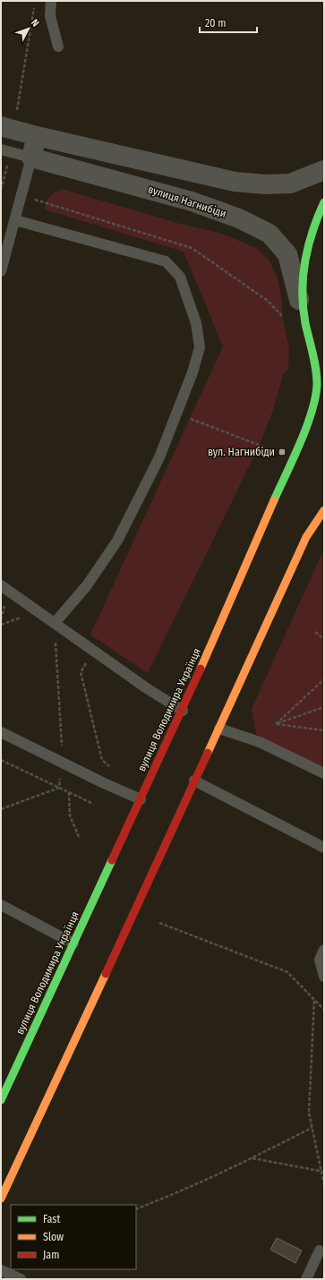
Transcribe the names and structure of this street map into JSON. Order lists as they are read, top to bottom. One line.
{"streets":{"street":["вулиця Нагнибіди","вулиця Володимира Українця"]},"crossings":[["вулиця Нагнибіди","вулиця Володимира Українця"]],"places":{"transit":["вул. Нагнибіди"]},"legend":["Fast","Slow","Jam"],"scale_bar":"20 m","north":"top right"}
